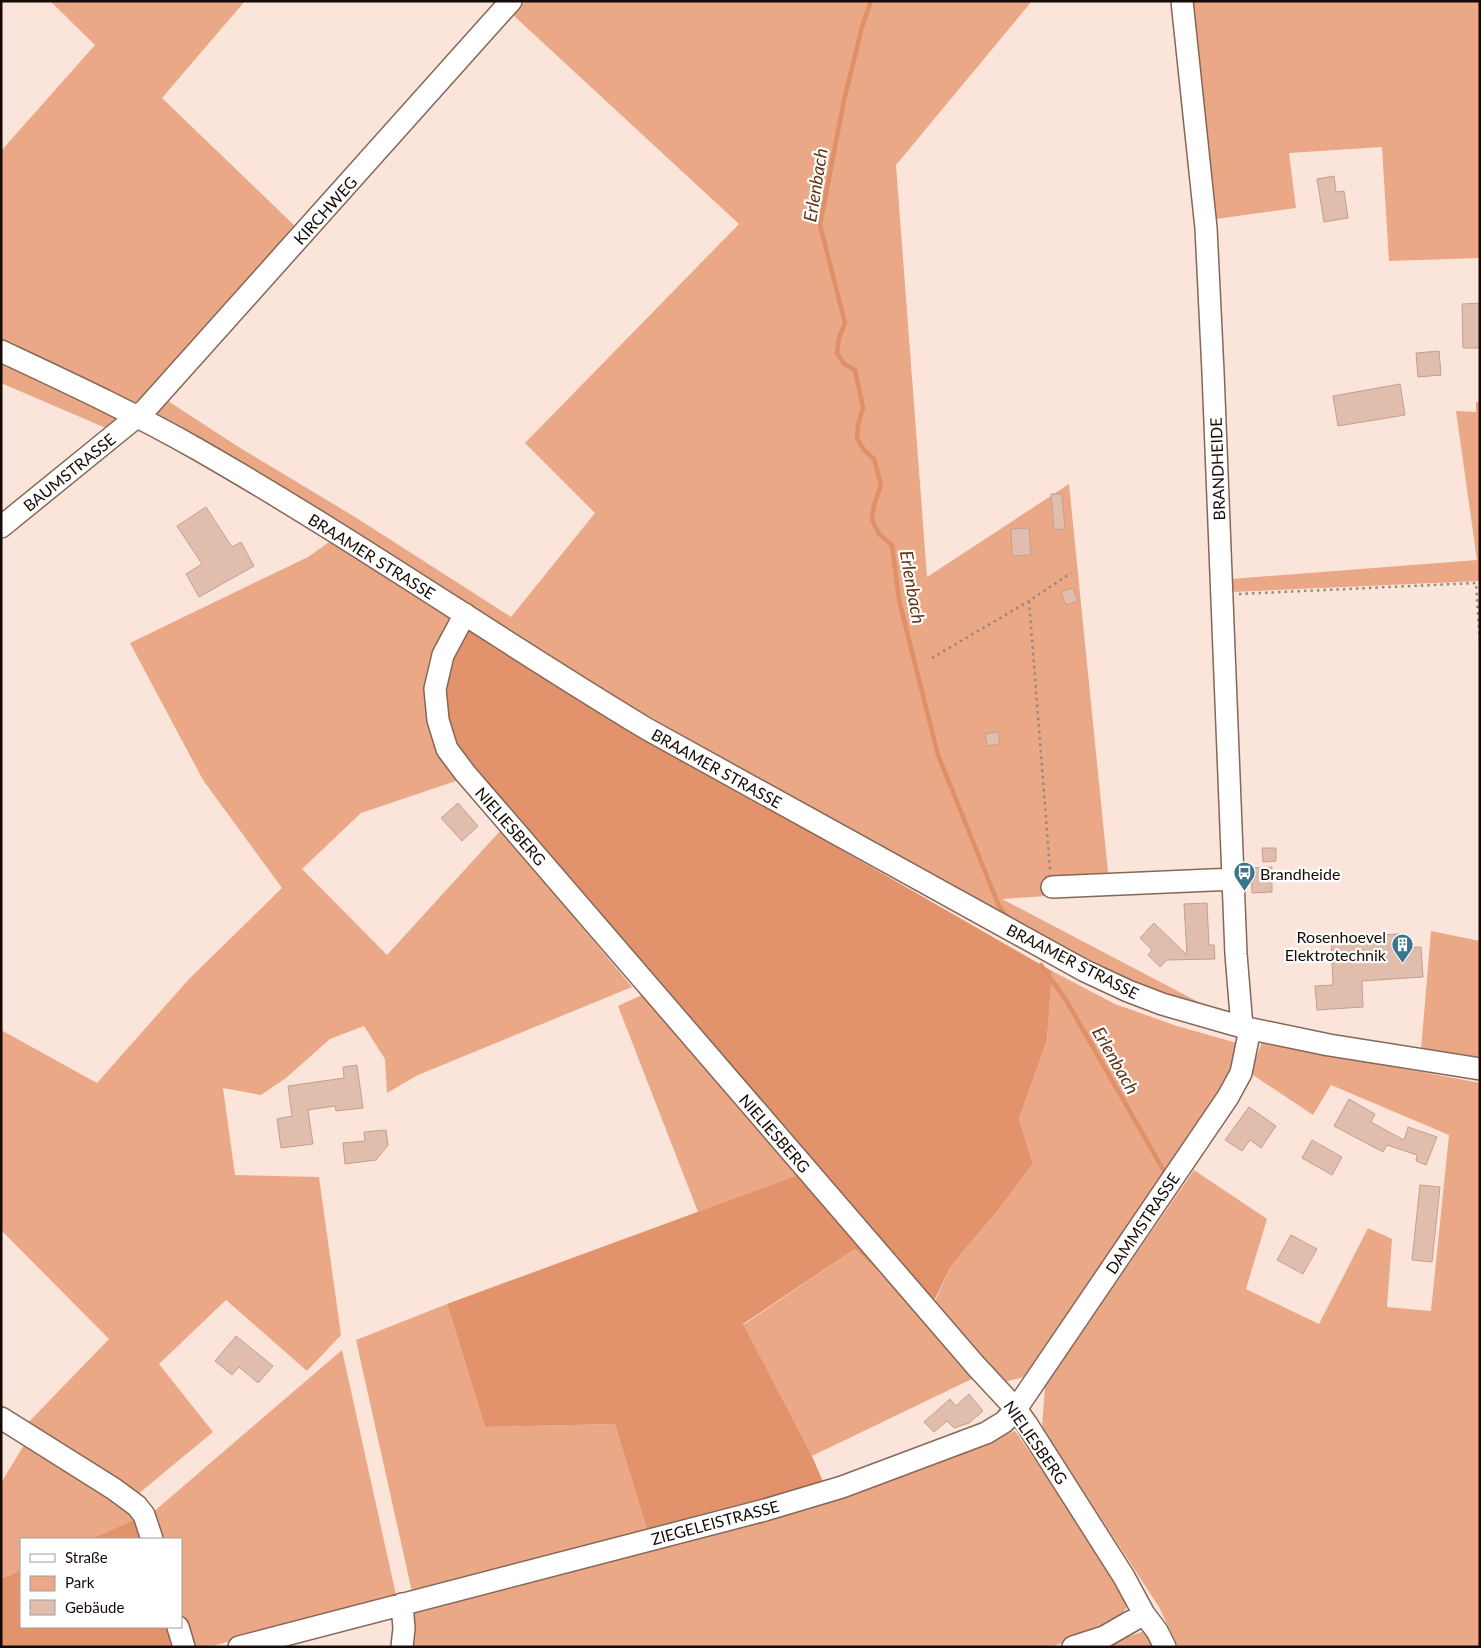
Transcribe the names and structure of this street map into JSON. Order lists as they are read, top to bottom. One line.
{"streets":{"street":["KIRCHWEG","BRANDHEIDE","BAUMSTRASSE","BRAAMER STRASSE","NIELIESBERG","DAMMSTRASSE","ZIEGELEISTRASSE"]},"crossings":[["KIRCHWEG","BAUMSTRASSE"],["KIRCHWEG","BRAAMER STRASSE"],["BRANDHEIDE","BRAAMER STRASSE"],["BRANDHEIDE","DAMMSTRASSE"],["BAUMSTRASSE","BRAAMER STRASSE"],["BRAAMER STRASSE","NIELIESBERG"],["BRAAMER STRASSE","DAMMSTRASSE"],["NIELIESBERG","DAMMSTRASSE"],["NIELIESBERG","ZIEGELEISTRASSE"],["DAMMSTRASSE","ZIEGELEISTRASSE"]],"water":["Erlenbach"],"places":{"bus stop":["Brandheide"],"building":["Rosenhoevel Elektrotechnik"]},"legend":["Straße","Park","Gebäude"]}
